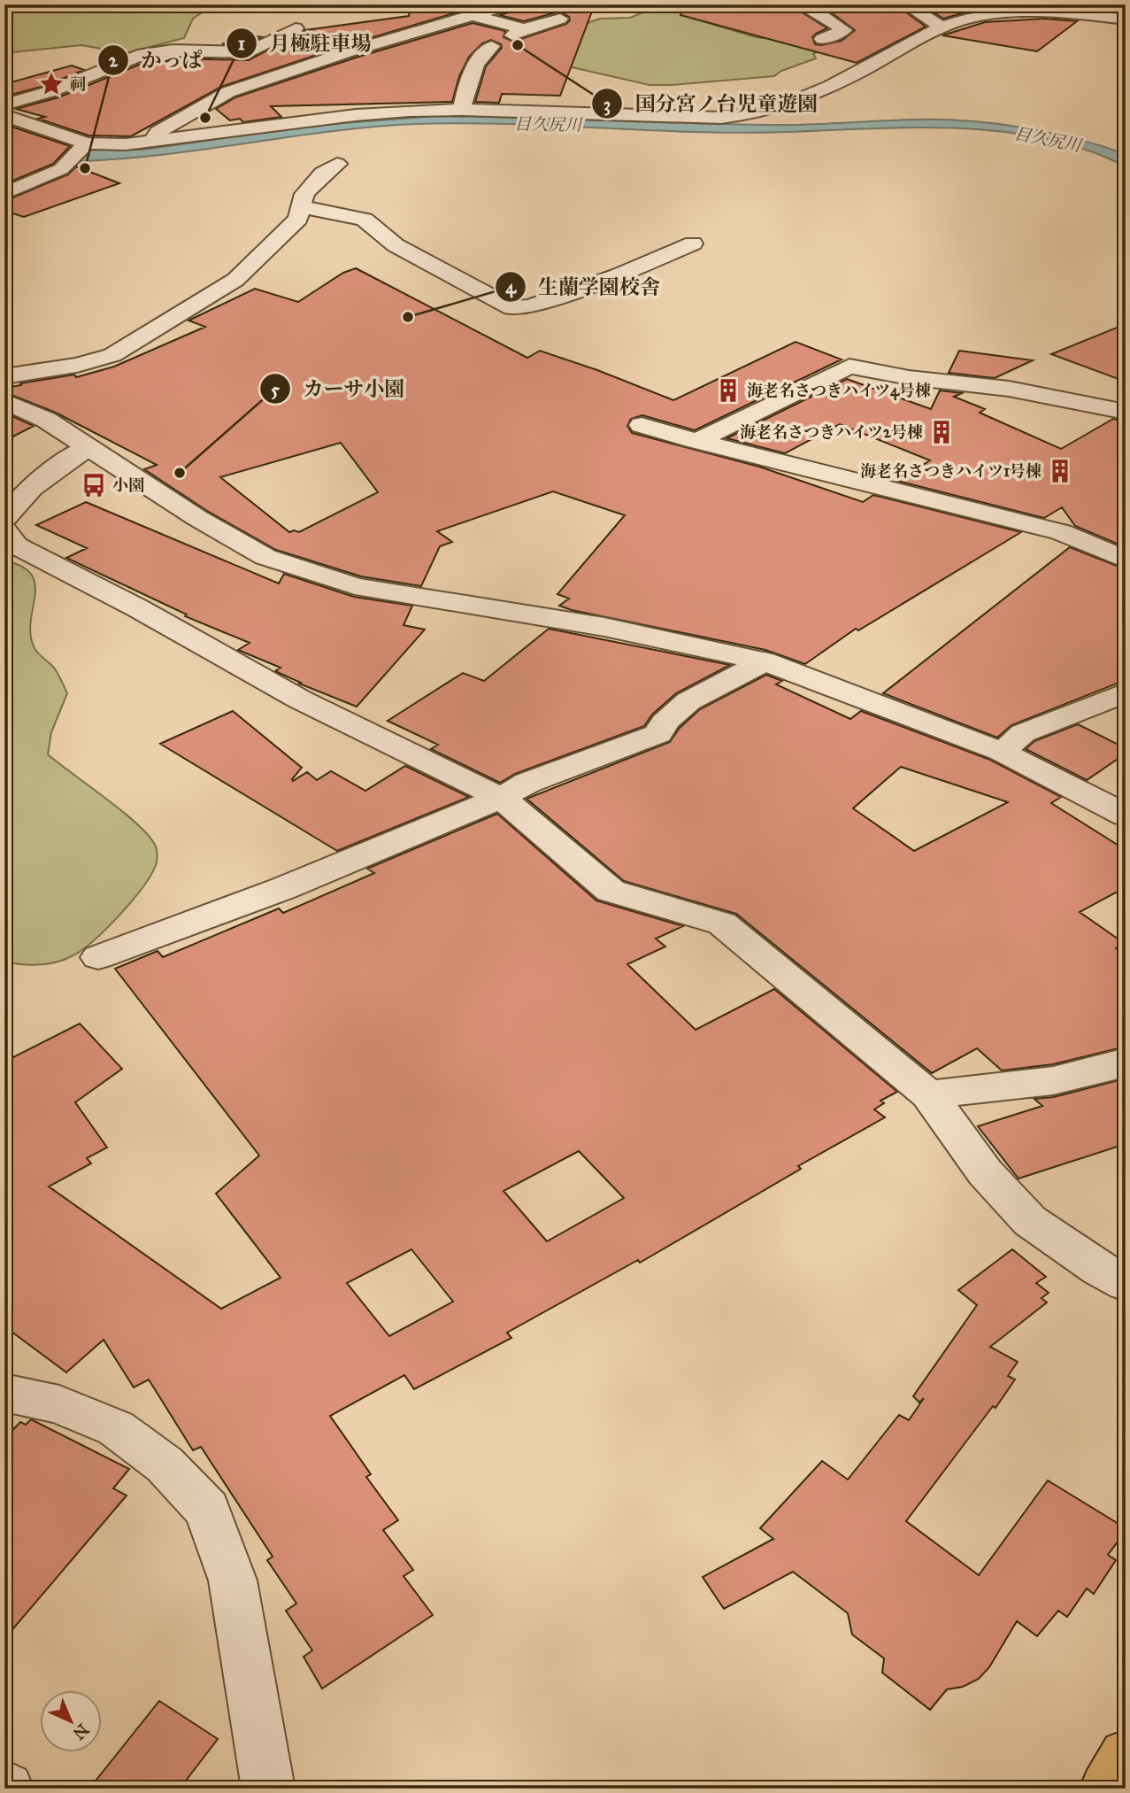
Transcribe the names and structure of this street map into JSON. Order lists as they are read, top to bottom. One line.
{"water":["目久尻川"],"places":{"other":["国分宮ノ台児童遊園","月極駐車場","かっぱ","生蘭学園校舎","カーサ小園"],"place":["祠"],"building":["海老名さつきハイツ4号棟","海老名さつきハイツ2号棟","海老名さつきハイツ1号棟"],"bus stop":["小園"]},"north":"bottom right"}
